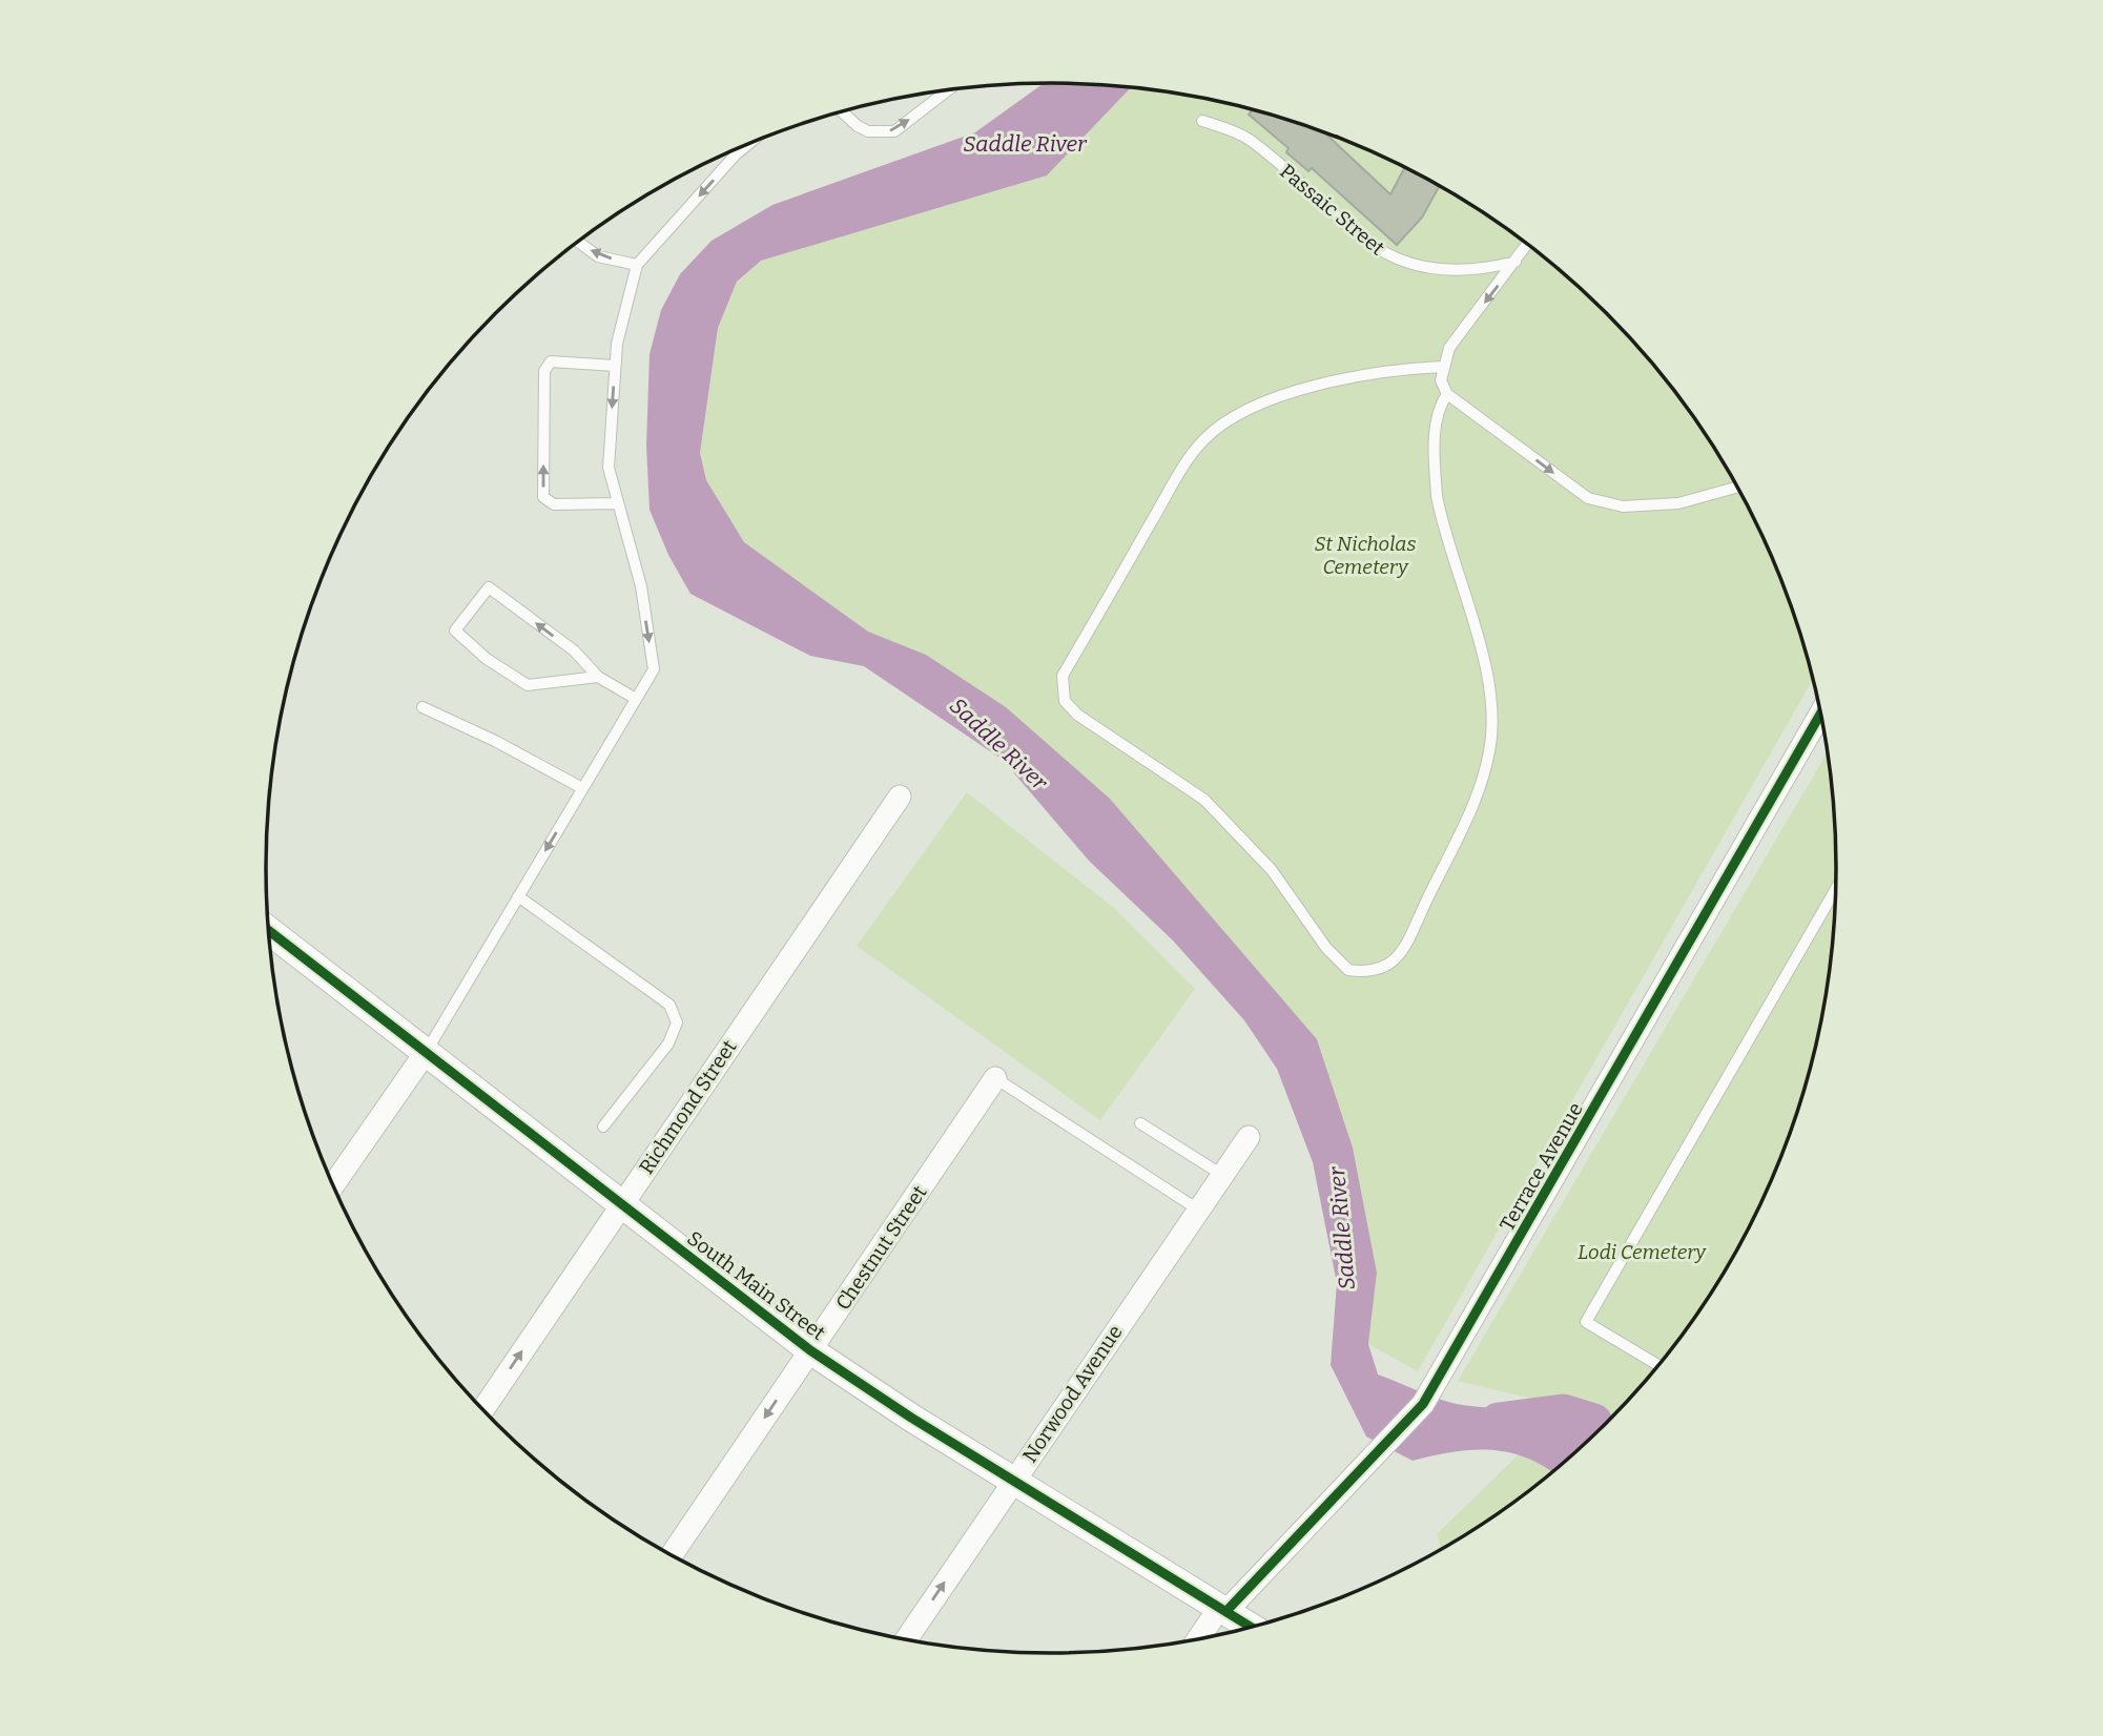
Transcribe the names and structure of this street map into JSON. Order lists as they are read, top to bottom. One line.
{"streets":{"street":["Richmond Street","Terrace Avenue","Chestnut Street","South Main Street","Norwood Avenue"],"lane":["Passaic Street"]},"crossings":[["Richmond Street","South Main Street"],["Terrace Avenue","South Main Street"],["Chestnut Street","South Main Street"],["South Main Street","Norwood Avenue"]],"one_way":["Chestnut Street"],"water":["Saddle River"],"parks":["St Nicholas Cemetery","Lodi Cemetery"]}
